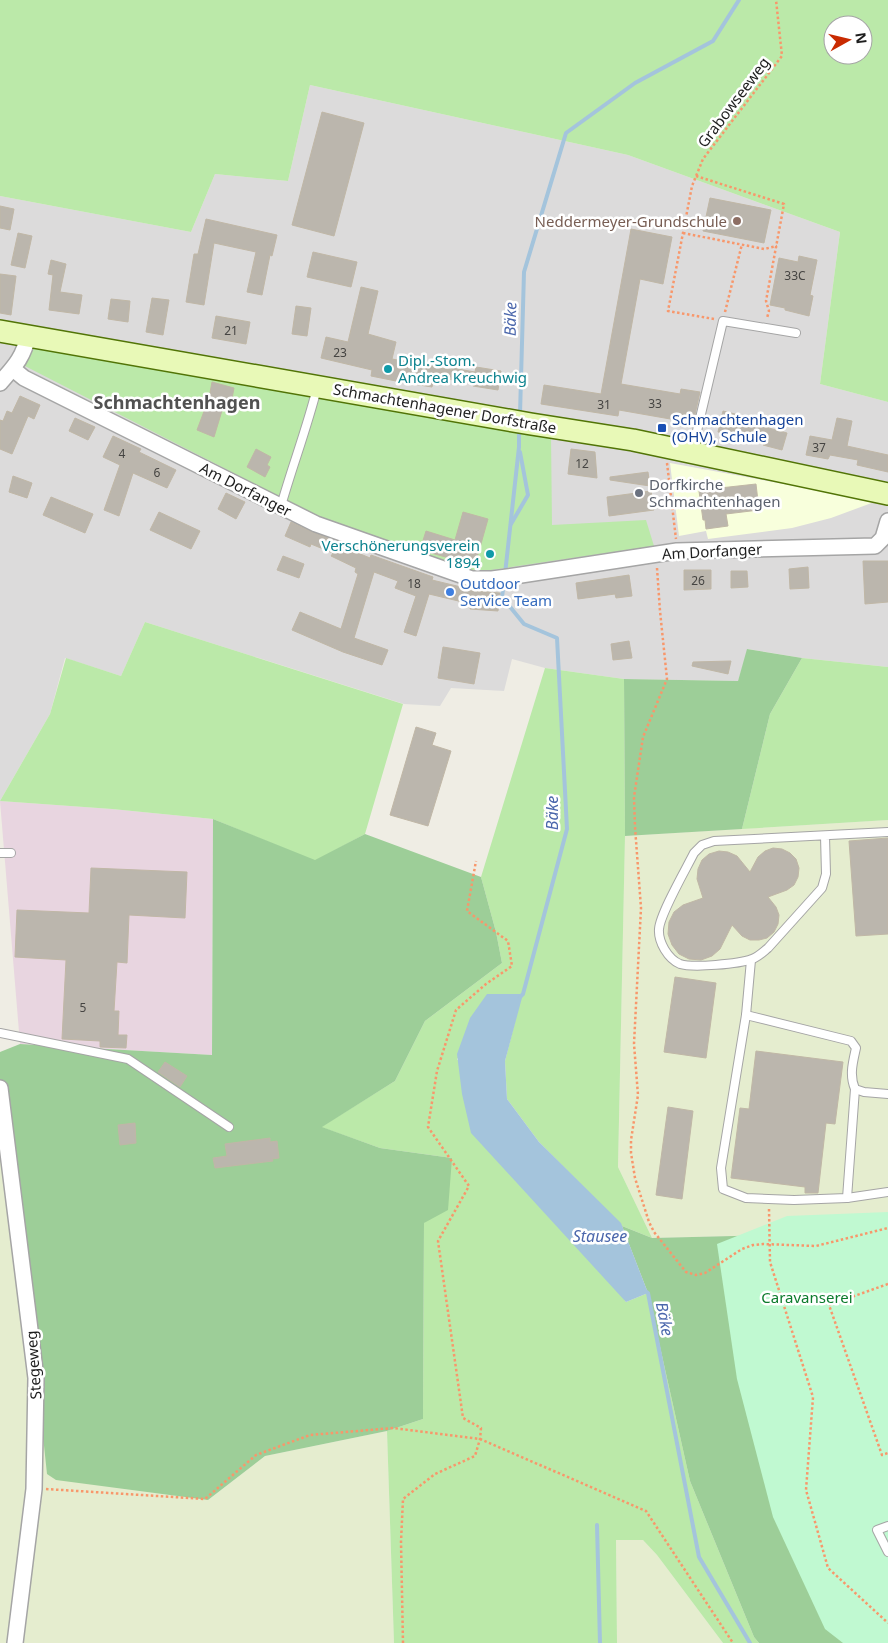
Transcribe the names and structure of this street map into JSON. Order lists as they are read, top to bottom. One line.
{"streets":{"main road":["Schmachtenhagener Dorfstraße"],"street":["Am Dorfanger","Stegeweg"],"path":["Grabowseeweg"]},"districts":["Schmachtenhagen"],"water":["Bäke","Stausee"],"parks":["Caravanserei"],"places":{"other":["Neddermeyer-Grundschule","Dipl.-Stom. Andrea Kreuchwig","Dorfkirche Schmachtenhagen","Verschönerungsverein 1894","Outdoor Service Team"],"transit":["Schmachtenhagen (OHV), Schule"]},"house_numbers":["33C","21","23","33","31","37","4","12","6","26","18","5"],"north":"right"}
